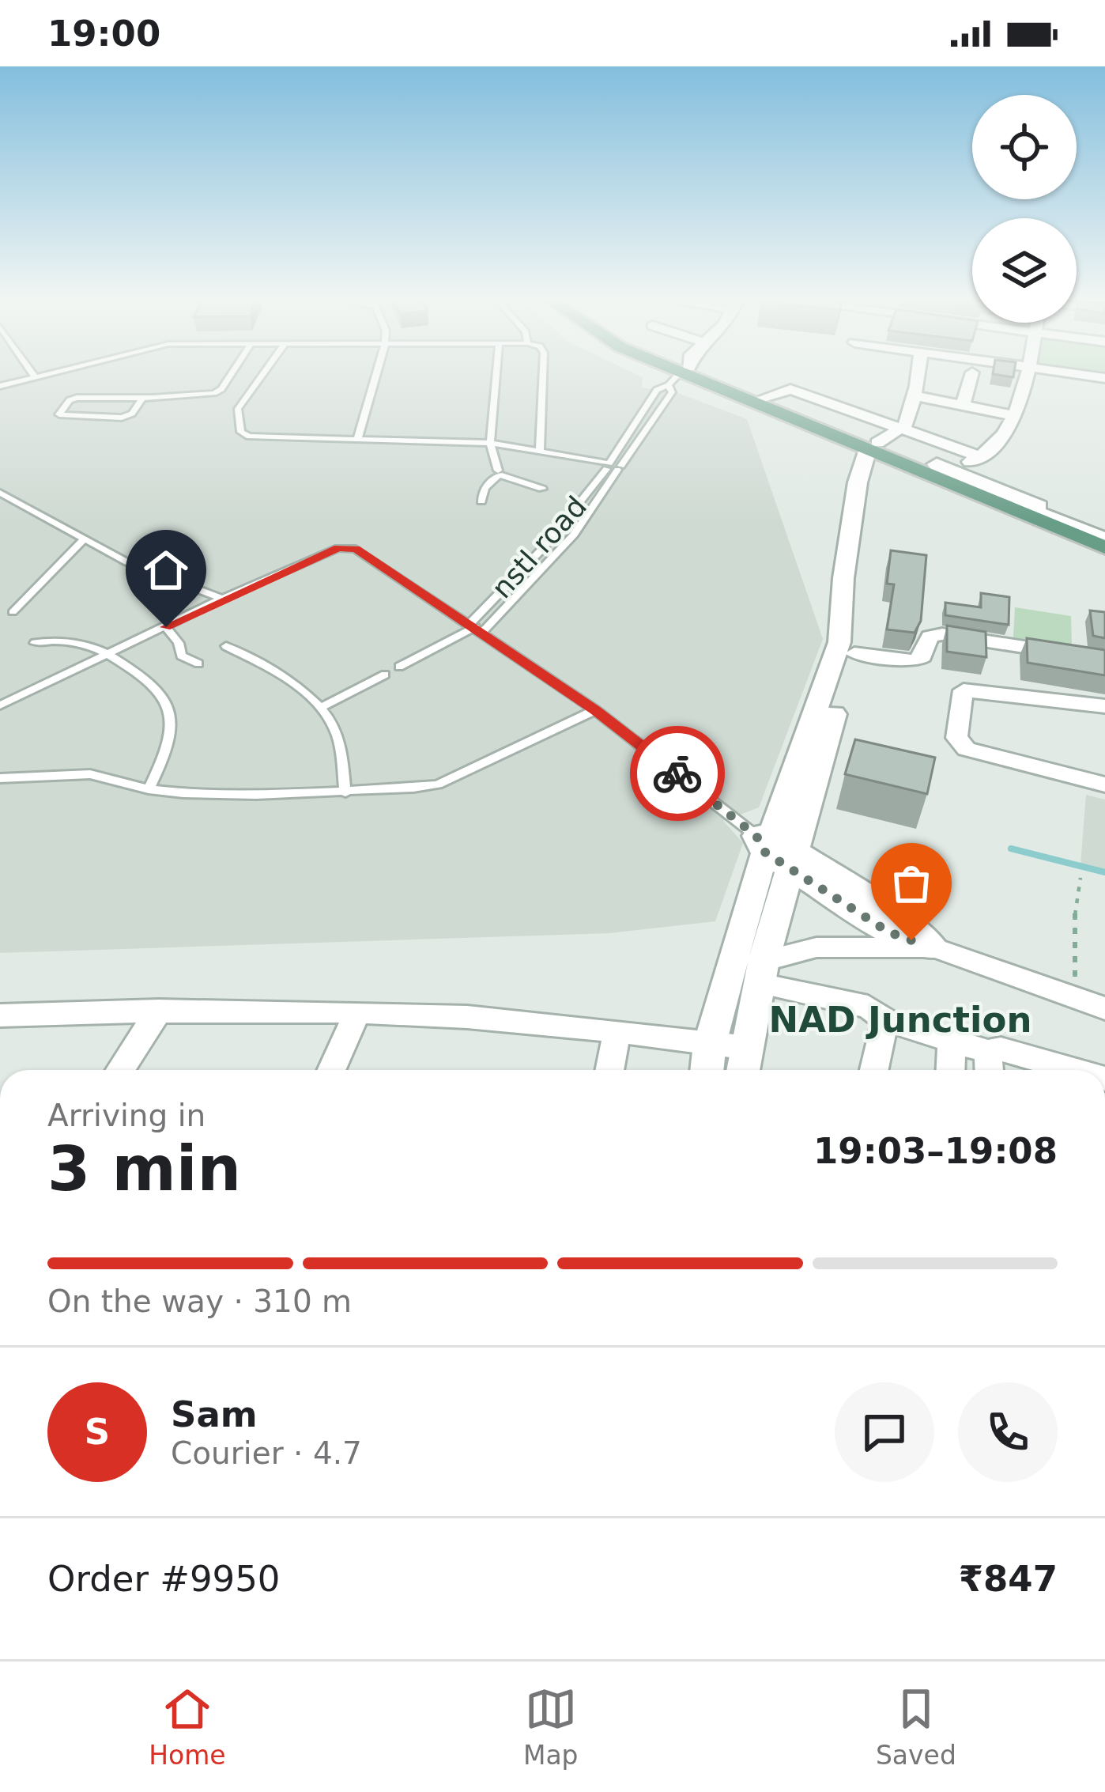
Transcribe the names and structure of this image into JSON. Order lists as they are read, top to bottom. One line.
{"streets":{"lane":["nstl road"]},"districts":["NAD Junction"],"page":{"status":"19:00","heading":["3 min","Arriving in","19:03–19:08"],"panel":["Sam","Courier · 4.7","Order #9950","₹847"],"bar":"On the way · 310 m","round":"S","tabs":["Home","Map","Saved"]}}
